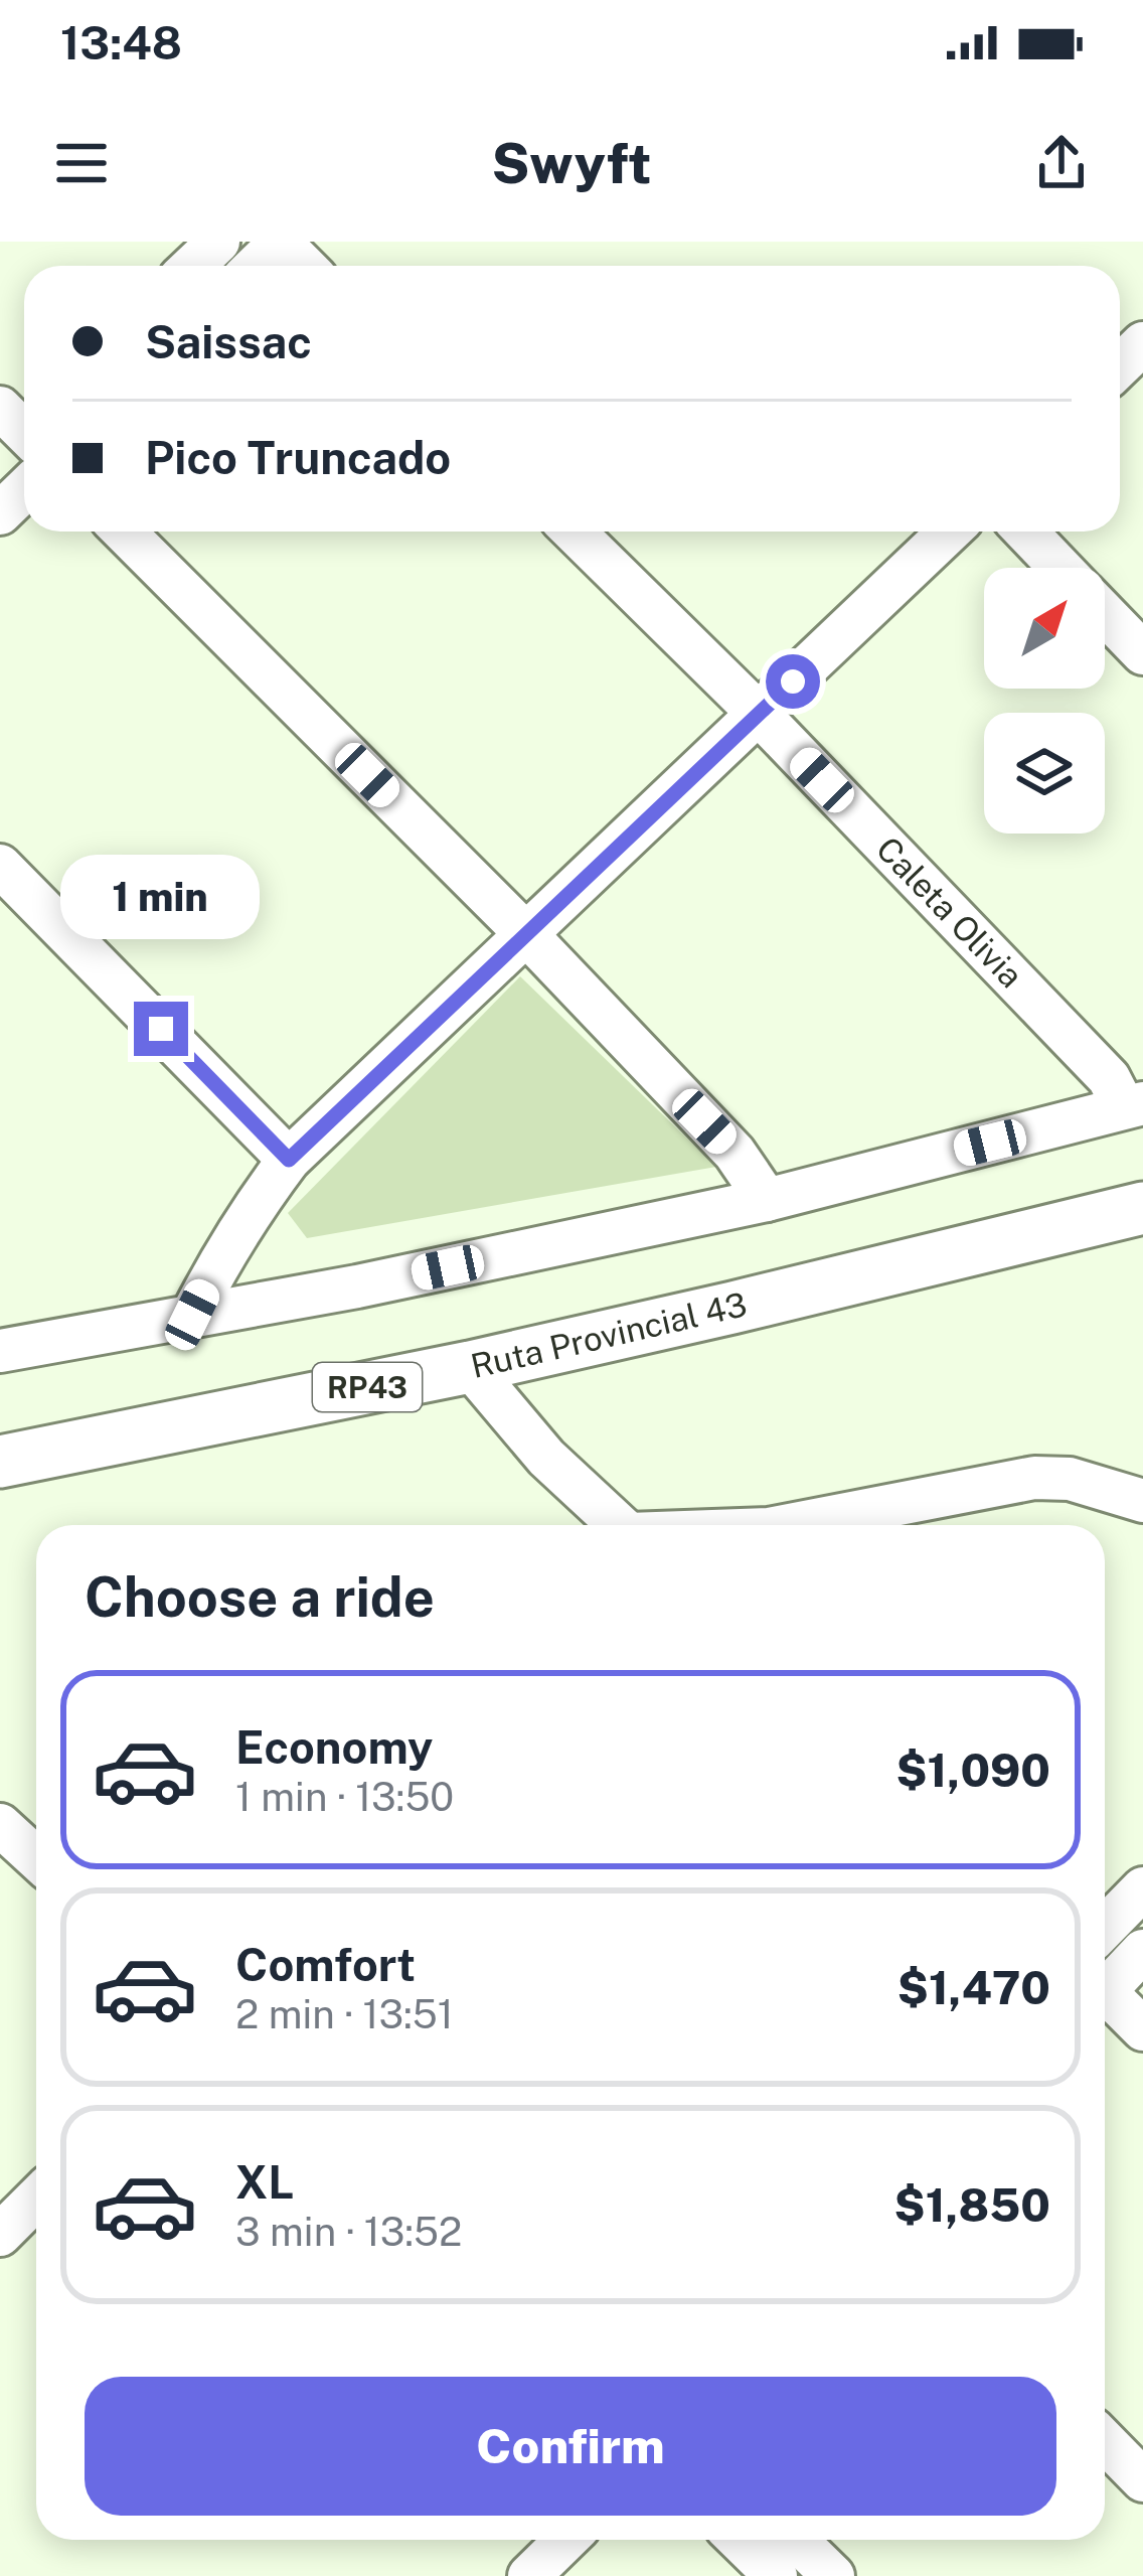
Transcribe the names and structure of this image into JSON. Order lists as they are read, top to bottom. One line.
{"streets":{"main road":["Ruta Provincial 43","RP43"],"street":["Caleta Olivia"]},"north":"top right","page":{"status":"13:48","header":"Swyft","banner":["Saissac","Pico Truncado"],"bubble":"1 min","heading":"Choose a ride","list":[{"name":"Economy","note":"1 min · 13:50","value":"$1,090"},{"name":"Comfort","note":"2 min · 13:51","value":"$1,470"},{"name":"XL","note":"3 min · 13:52","value":"$1,850"}],"buttons":"Confirm"}}
